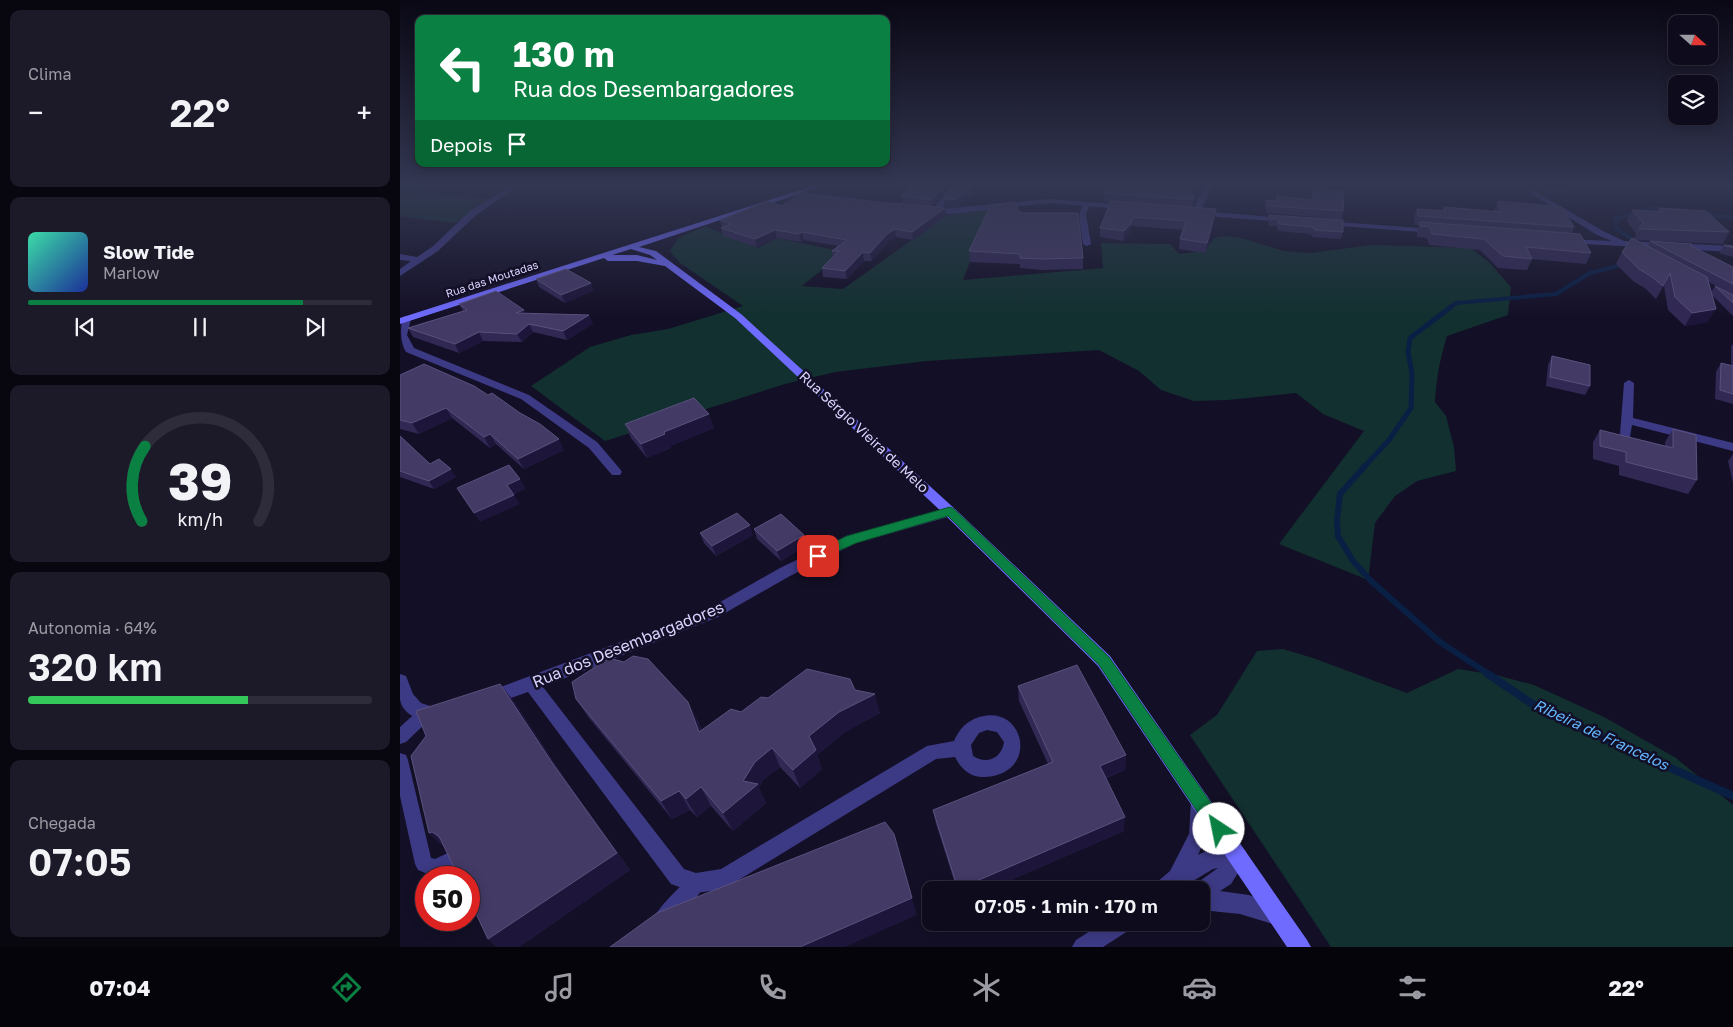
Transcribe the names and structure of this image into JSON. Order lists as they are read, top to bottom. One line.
{"streets":{"main road":["Rua das Moutadas","Rua Sérgio Vieira de Melo"],"street":["Rua dos Desembargadores"]},"crossings":[["Rua das Moutadas","Rua Sérgio Vieira de Melo"],["Rua Sérgio Vieira de Melo","Rua dos Desembargadores"]],"water":["Ribeira de Francelos"],"north":"right","page":{"tile":["Clima",["Autonomia · 64%","320 km"],["Chegada","07:05"]],"turn":["130 m","Rua dos Desembargadores"],"heat":["−","22°","+"],"then":"Depois","song":["Slow Tide","Marlow"],"limit":"50","trip":"07:05 · 1 min · 170 m","tabs":["07:04","22°"],"gauge":["39","km/h"]}}
